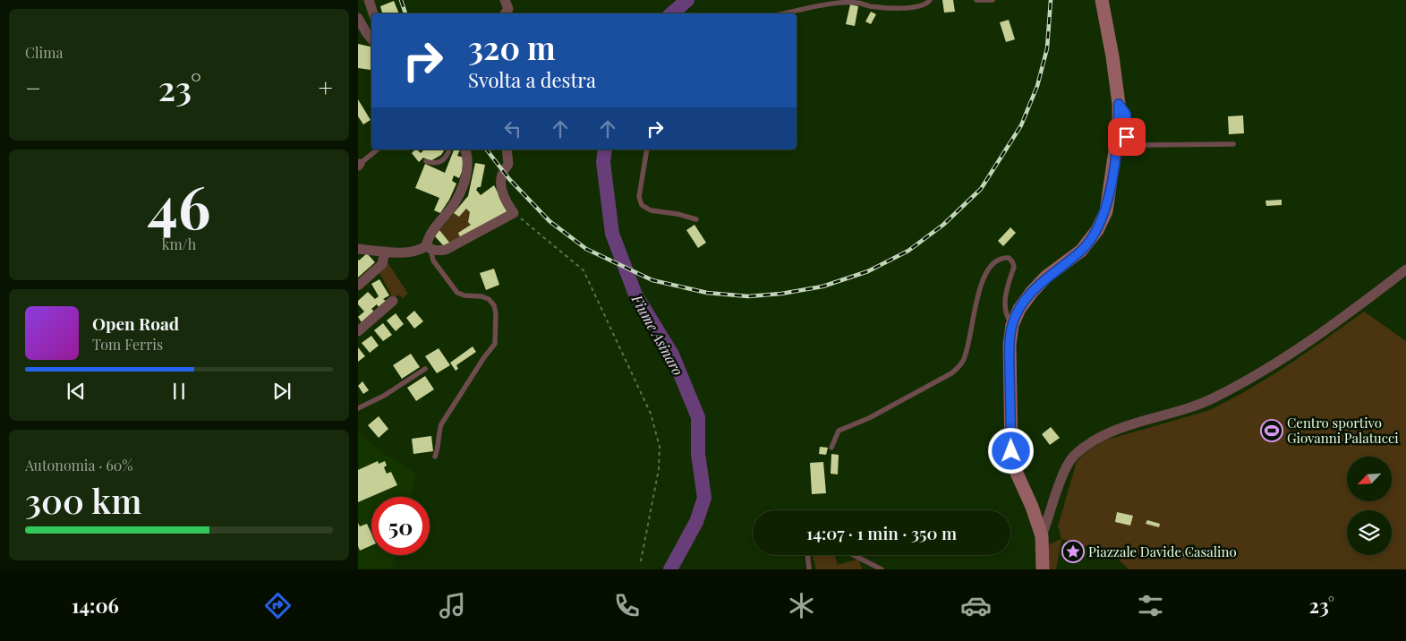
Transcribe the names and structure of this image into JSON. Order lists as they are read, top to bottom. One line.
{"water":["Fiume Asinaro"],"places":{"sports":["Centro sportivo Giovanni Palatucci"],"place":["Piazzale Davide Casalino"]},"north":"bottom left","page":{"tile":["Clima",["46","km/h"],["Autonomia · 60%","300 km"]],"turn":["320 m","Svolta a destra"],"heat":["−","23°","+"],"song":["Open Road","Tom Ferris"],"limit":"50","trip":"14:07 · 1 min · 350 m","tabs":["14:06","23°"]}}
